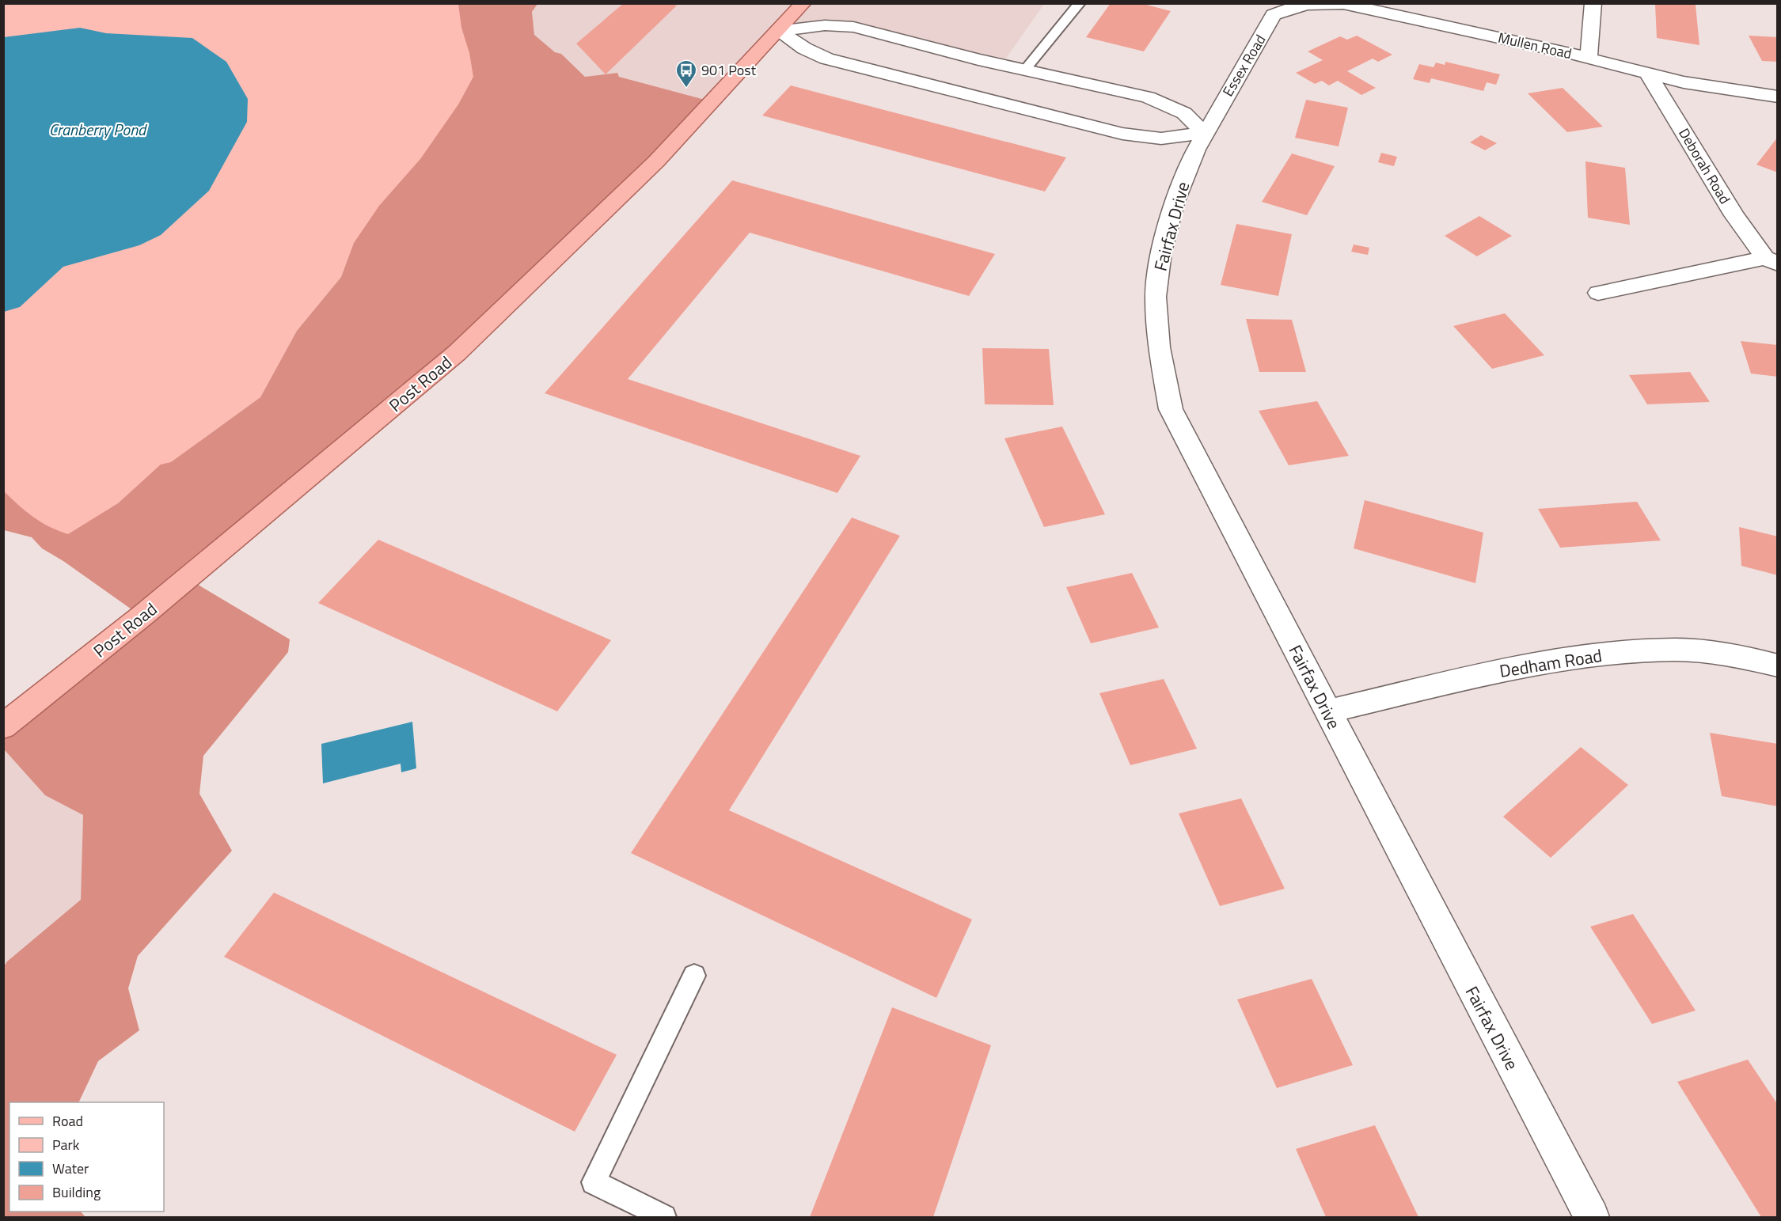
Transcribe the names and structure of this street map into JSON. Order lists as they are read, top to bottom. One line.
{"streets":{"main road":["Post Road"],"street":["Mullen Road","Essex Road","Deborah Road","Fairfax Drive","Dedham Road"]},"crossings":[["Mullen Road","Essex Road"],["Mullen Road","Deborah Road"],["Essex Road","Fairfax Drive"],["Fairfax Drive","Dedham Road"]],"water":["Cranberry Pond"],"places":{"bus stop":["901 Post"]},"legend":["Road","Park","Water","Building"]}
